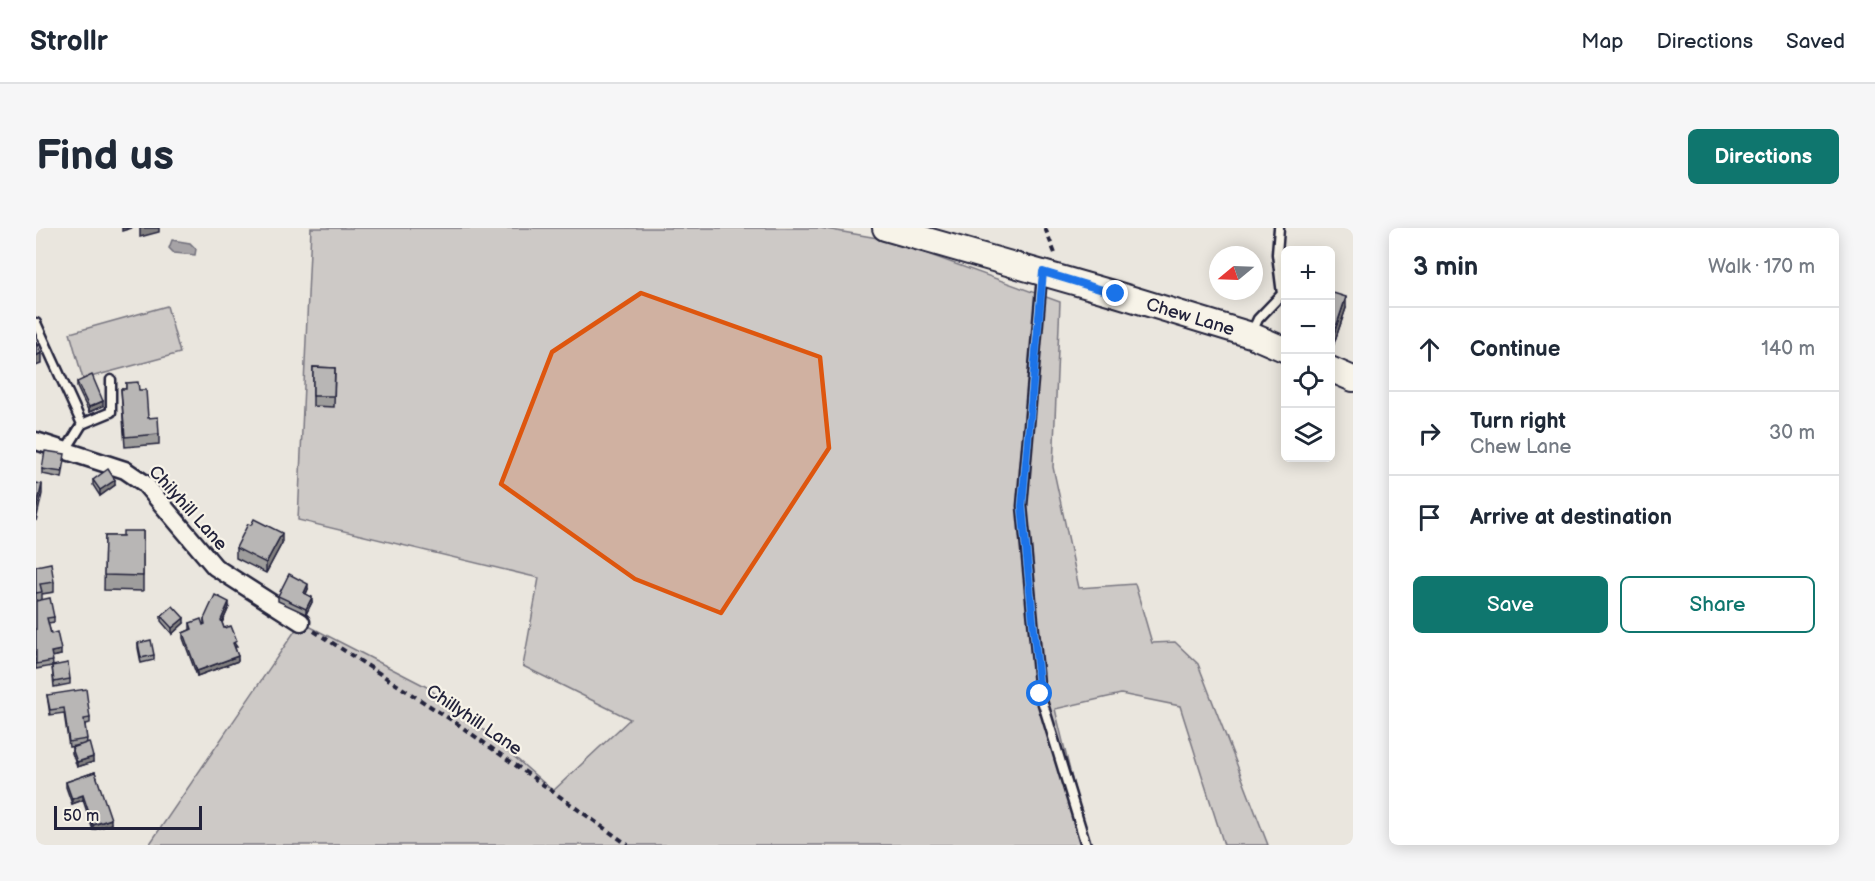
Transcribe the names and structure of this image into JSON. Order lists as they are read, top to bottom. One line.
{"streets":{"main road":["Chew Lane"],"street":["Chilyhill Lane"],"path":["Chillyhill Lane"]},"crossings":[["Chilyhill Lane","Chillyhill Lane"]],"scale_bar":"50 m","north":"left","page":{"header":"Strollr","nav":["Map","Directions","Saved"],"buttons":["Directions",["Save","Share"]],"title":"Find us","heading":["3 min","Walk · 170 m"],"map_buttons":["+","−"],"list":[["Continue","140 m"],["Turn right","Chew Lane","30 m"],"Arrive at destination"],"scale":"50 m"}}
